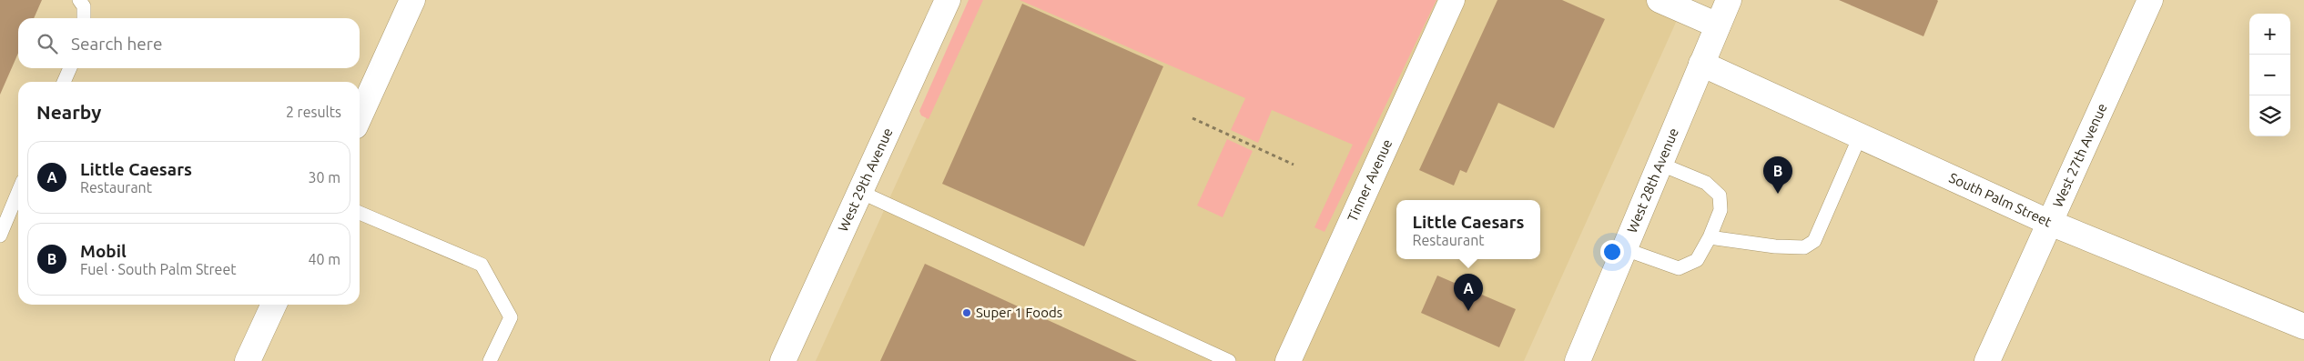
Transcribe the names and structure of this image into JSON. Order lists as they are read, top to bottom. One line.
{"streets":{"street":["West 27th Avenue","West 29th Avenue","Tinner Avenue","West 28th Avenue","South Palm Street"]},"crossings":[["West 27th Avenue","South Palm Street"],["West 28th Avenue","South Palm Street"]],"places":["Super 1 Foods"],"page":{"map_buttons":["+","−"],"search":"Search here","heading":["Nearby","2 results"],"list":[{"mark":"A","name":"Little Caesars","note":"Restaurant","value":"30 m"},{"mark":"B","name":"Mobil","note":"Fuel · South Palm Street","value":"40 m"}],"pins":["B","A"],"popup":["Little Caesars","Restaurant"]}}
